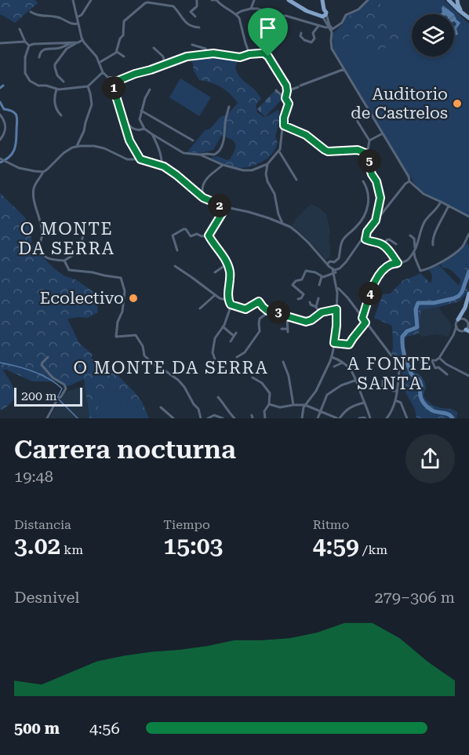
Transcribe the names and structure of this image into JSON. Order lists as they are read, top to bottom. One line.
{"districts":["O MONTE DA SERRA","A FONTE SANTA","O MONTE DA SERRA"],"places":["Auditorio de Castrelos","Ecolectivo"],"scale_bar":"200 m","page":{"pins":["1","5","2","4","3"],"scale":"200 m","heading":["Carrera nocturna","19:48"],"stats":[["Distancia","3.02 km"],["Tiempo","15:03"],["Ritmo","4:59 /km"]],"chart":["Desnivel","279–306 m"],"list":[{"name":"500 m","note":"4:56"}]}}
